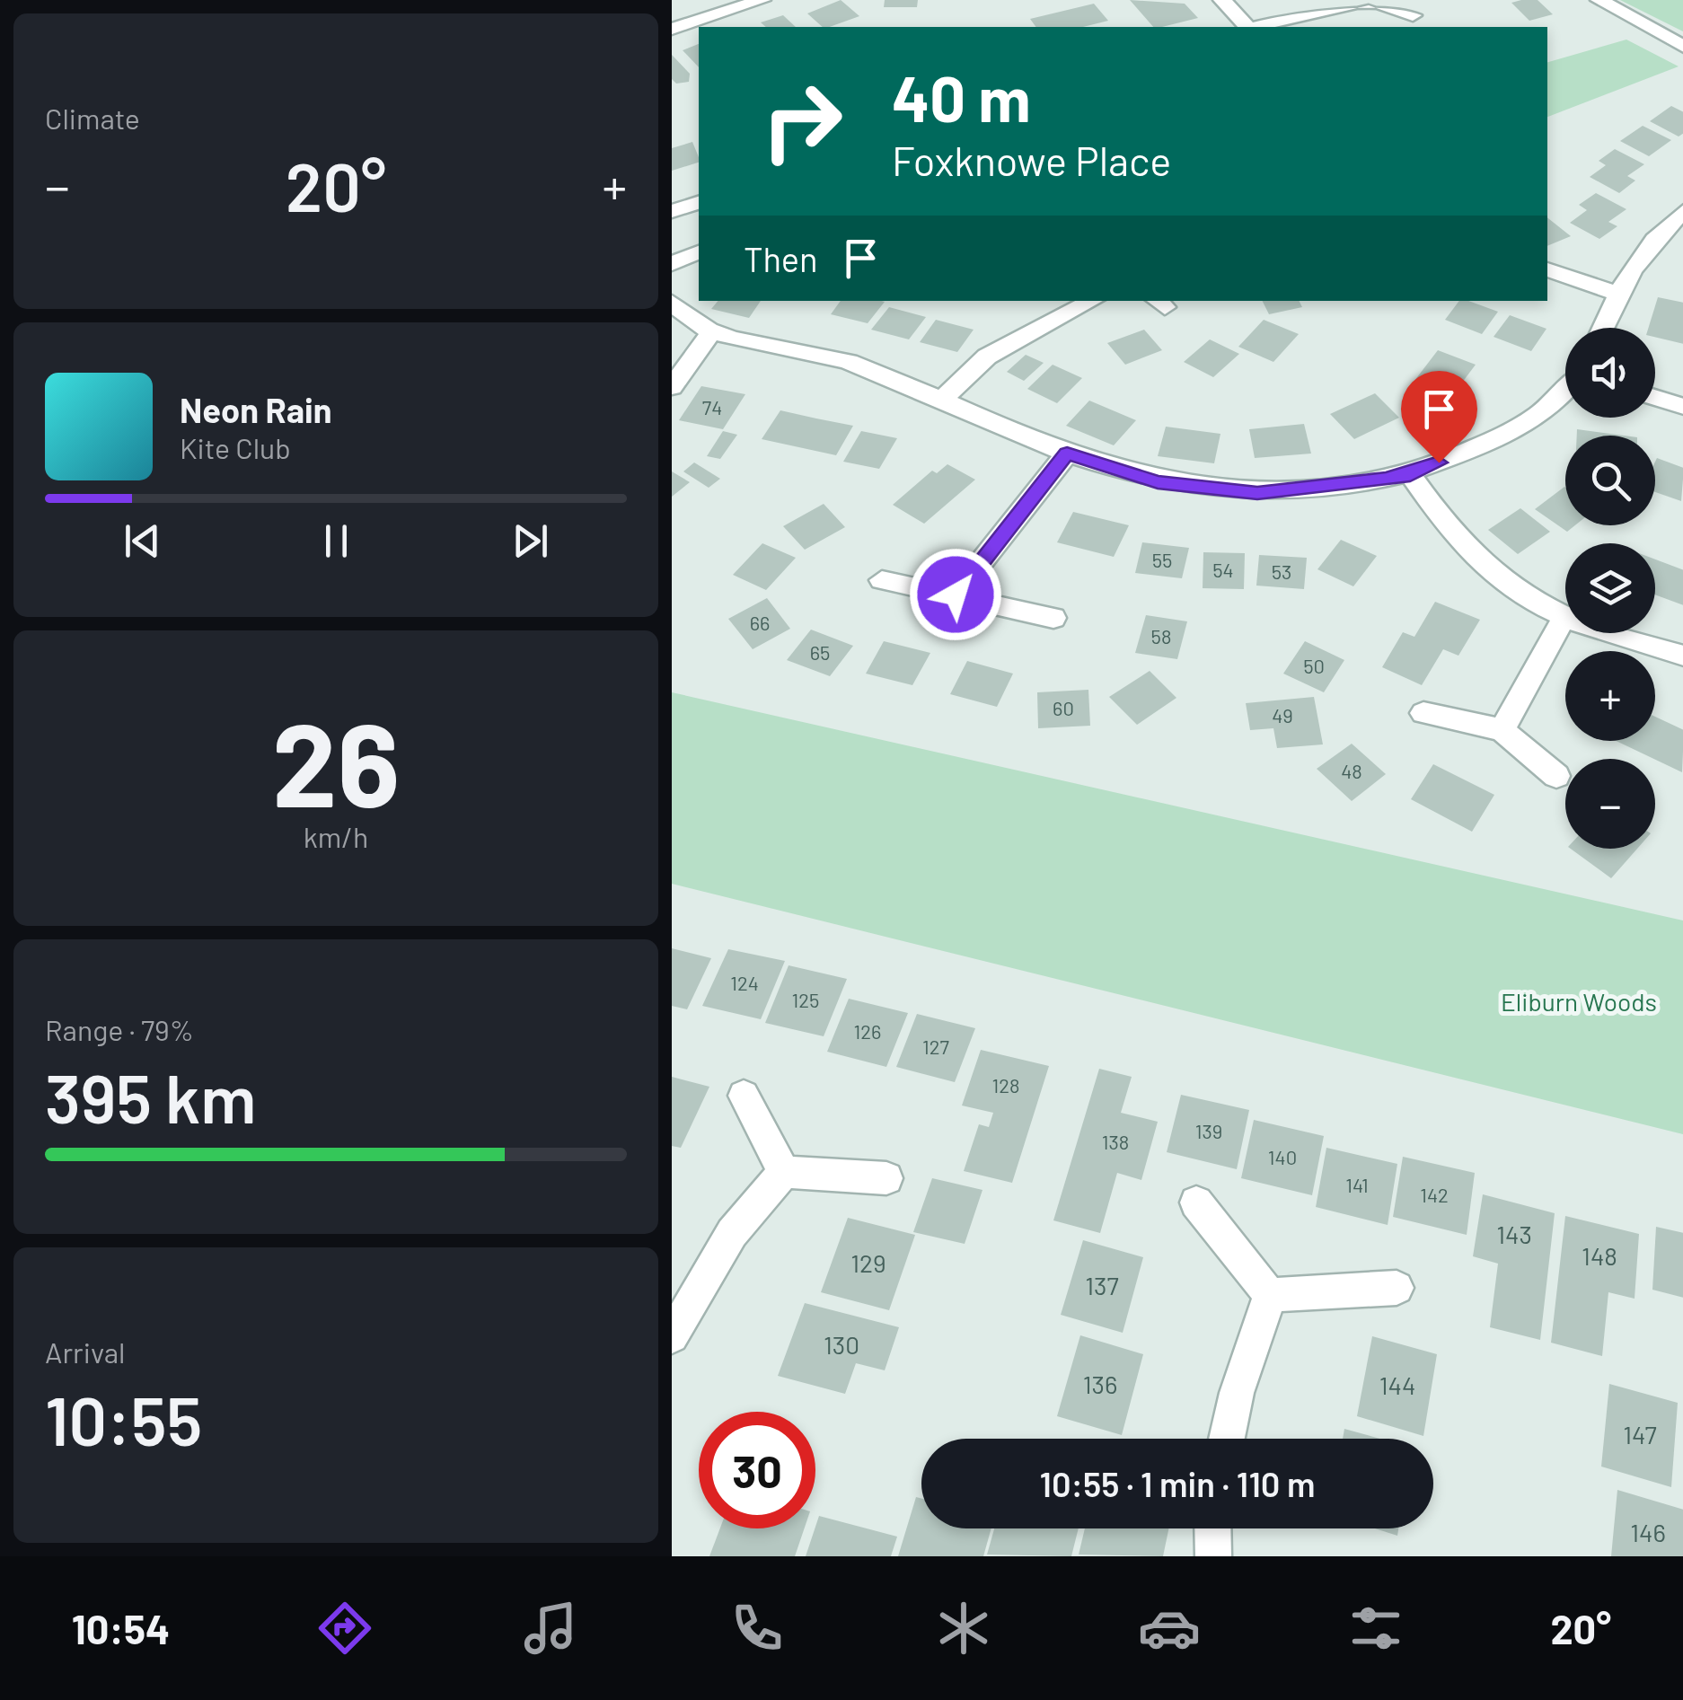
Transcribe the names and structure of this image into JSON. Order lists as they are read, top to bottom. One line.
{"parks":["Eliburn Woods"],"house_numbers":["74","55","54","53","66","58","65","50","60","49","48","124","125","126","127","128","139","138","140","141","142","143","148","129","137","130","136","144","147","146"],"page":{"tile":["Climate",["26","km/h"],["Range · 79%","395 km"],["Arrival","10:55"]],"turn":["40 m","Foxknowe Place"],"heat":["−","20°","+"],"then":"Then","map_buttons":["+","−"],"song":["Neon Rain","Kite Club"],"limit":"30","trip":"10:55 · 1 min · 110 m","tabs":["10:54","20°"]}}
